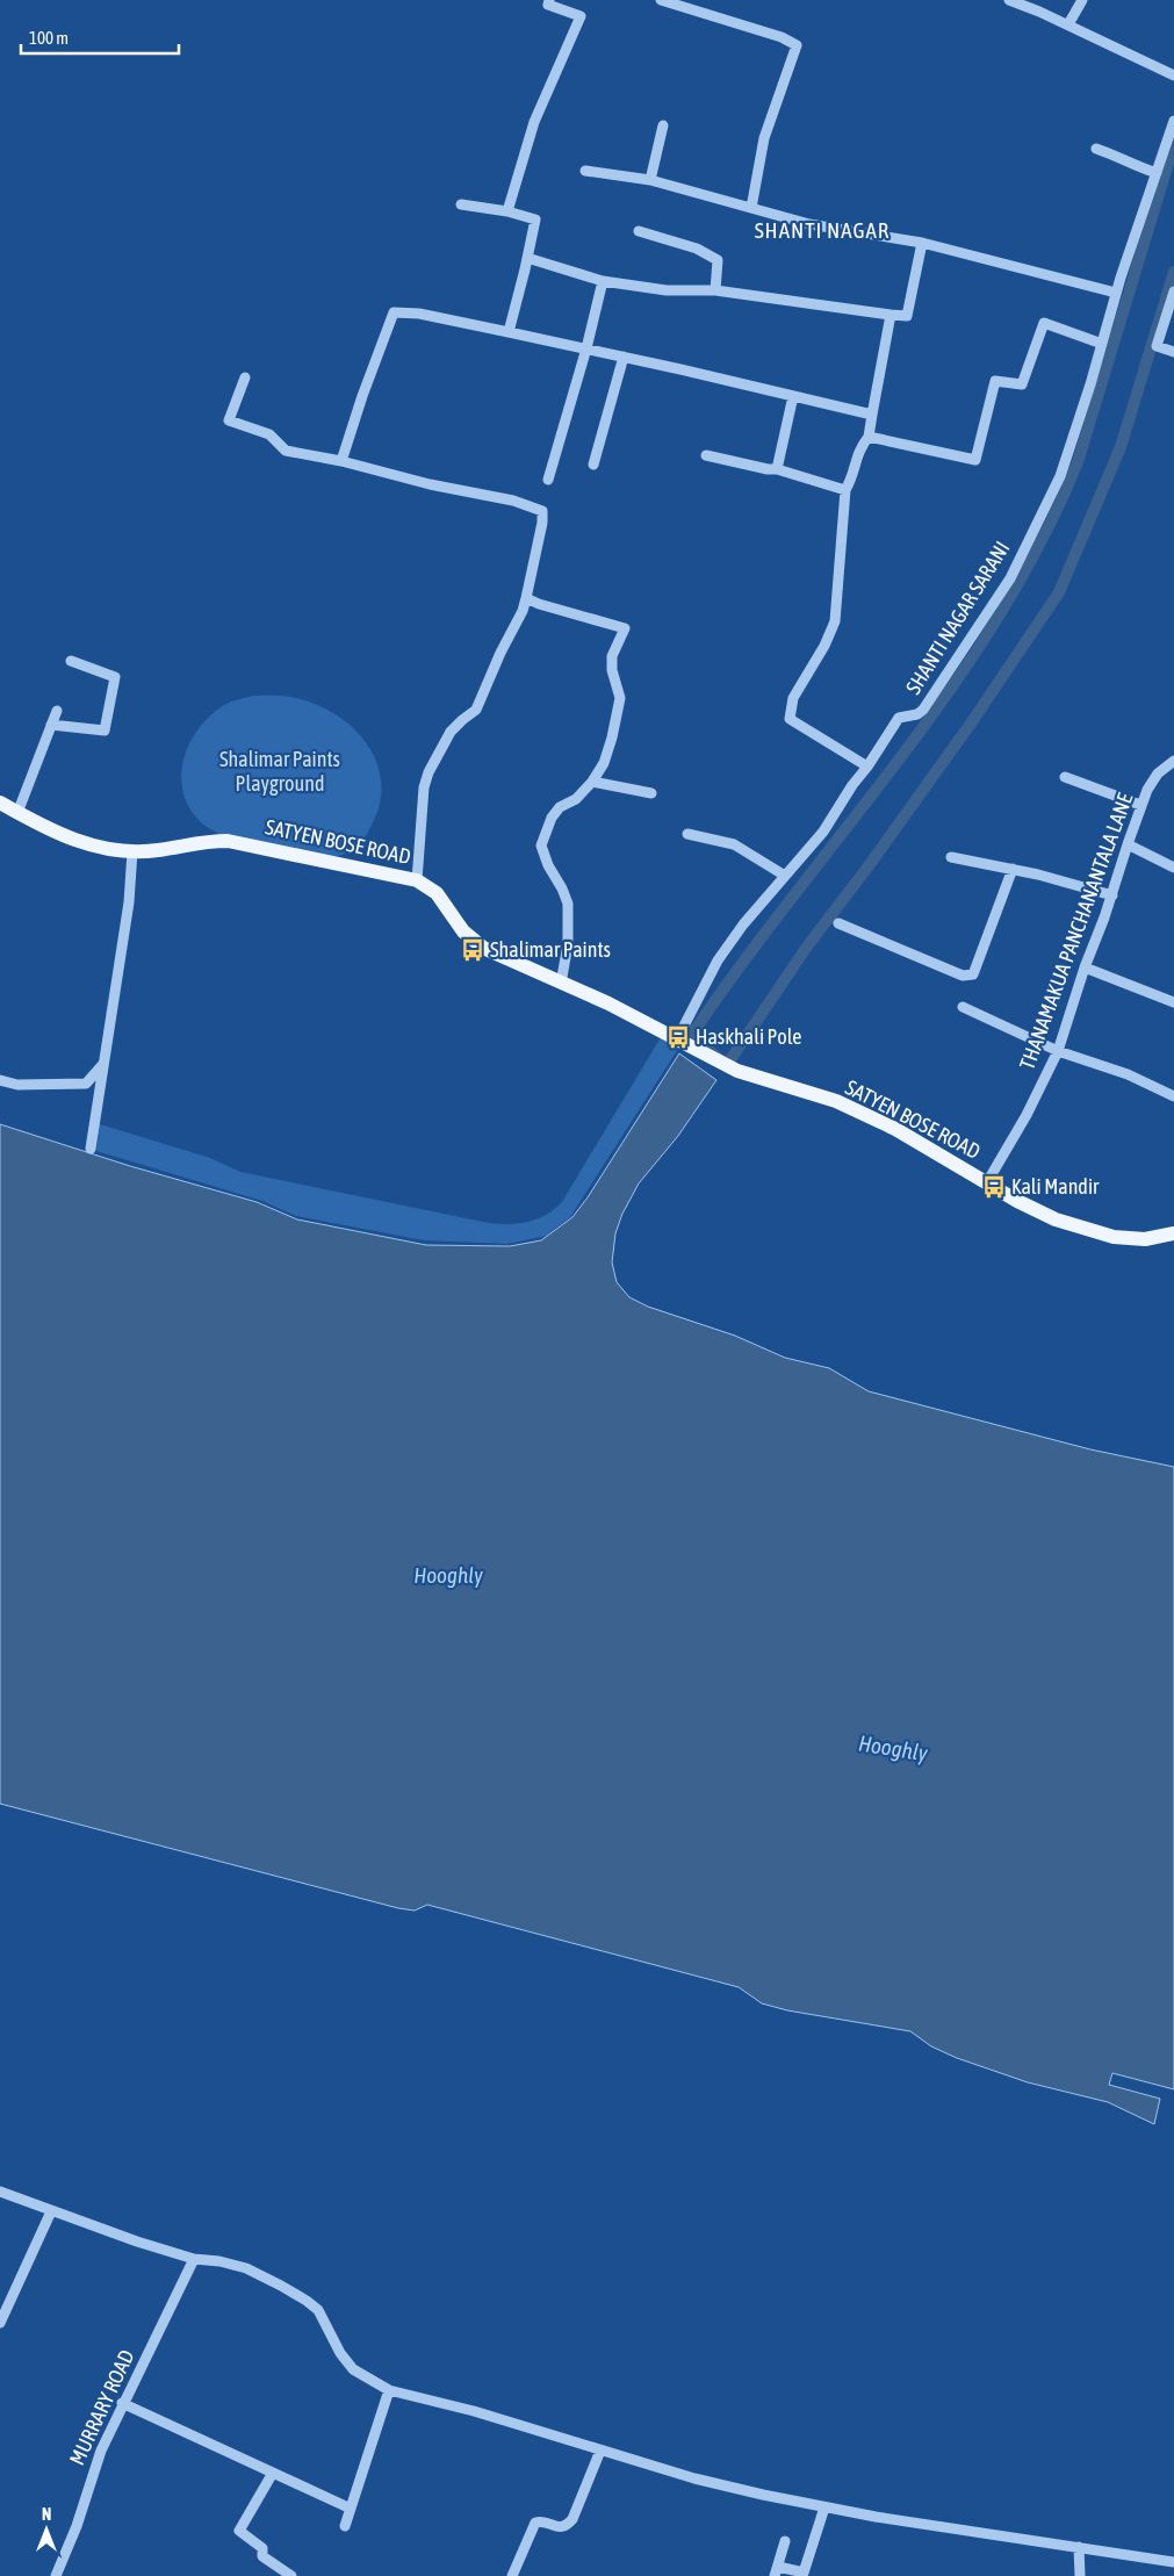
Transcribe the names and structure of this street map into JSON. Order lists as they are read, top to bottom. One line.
{"streets":{"main road":["SATYEN BOSE ROAD"],"street":["SHANTI NAGAR SARANI","THANAMAKUA PANCHANANTALA LANE","MURRARY ROAD"]},"crossings":[["SHANTI NAGAR SARANI","SATYEN BOSE ROAD"],["SATYEN BOSE ROAD","THANAMAKUA PANCHANANTALA LANE"]],"districts":["SHANTI NAGAR"],"water":["Hooghly"],"parks":["Shalimar Paints Playground"],"places":{"bus stop":["Shalimar Paints","Haskhali Pole","Kali Mandir"]},"scale_bar":"100 m","north":"top"}
